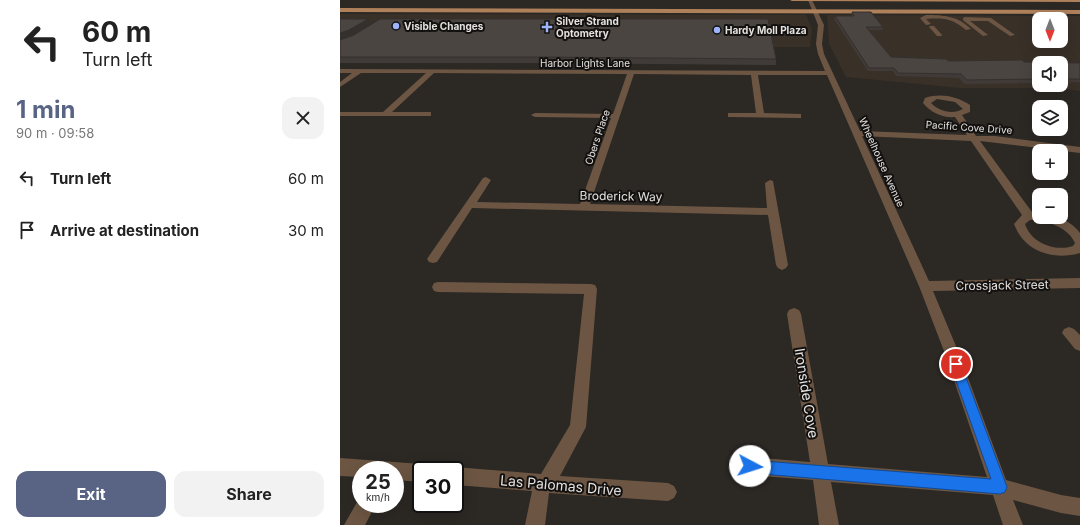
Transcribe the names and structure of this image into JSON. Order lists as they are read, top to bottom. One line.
{"streets":{"street":["Harbor Lights Lane","Pacific Cove Drive","Obers Place","Wheelhouse Avenue","Broderick Way","Crossjack Street","Ironside Cove","Las Palomas Drive"]},"crossings":[["Harbor Lights Lane","Obers Place"],["Harbor Lights Lane","Wheelhouse Avenue"],["Pacific Cove Drive","Wheelhouse Avenue"],["Obers Place","Broderick Way"],["Wheelhouse Avenue","Crossjack Street"]],"places":{"other":["Visible Changes","Hardy Moll Plaza"],"health":["Silver Strand Optometry"]},"north":"bottom","page":{"turn":["60 m","Turn left"],"map_buttons":["+","−"],"heading":["1 min","90 m · 09:58"],"list":[{"name":"Turn left","value":"60 m"},{"name":"Arrive at destination","value":"30 m"}],"speed":"25 km/h","limit":"30","buttons":["Exit","Share"]}}
